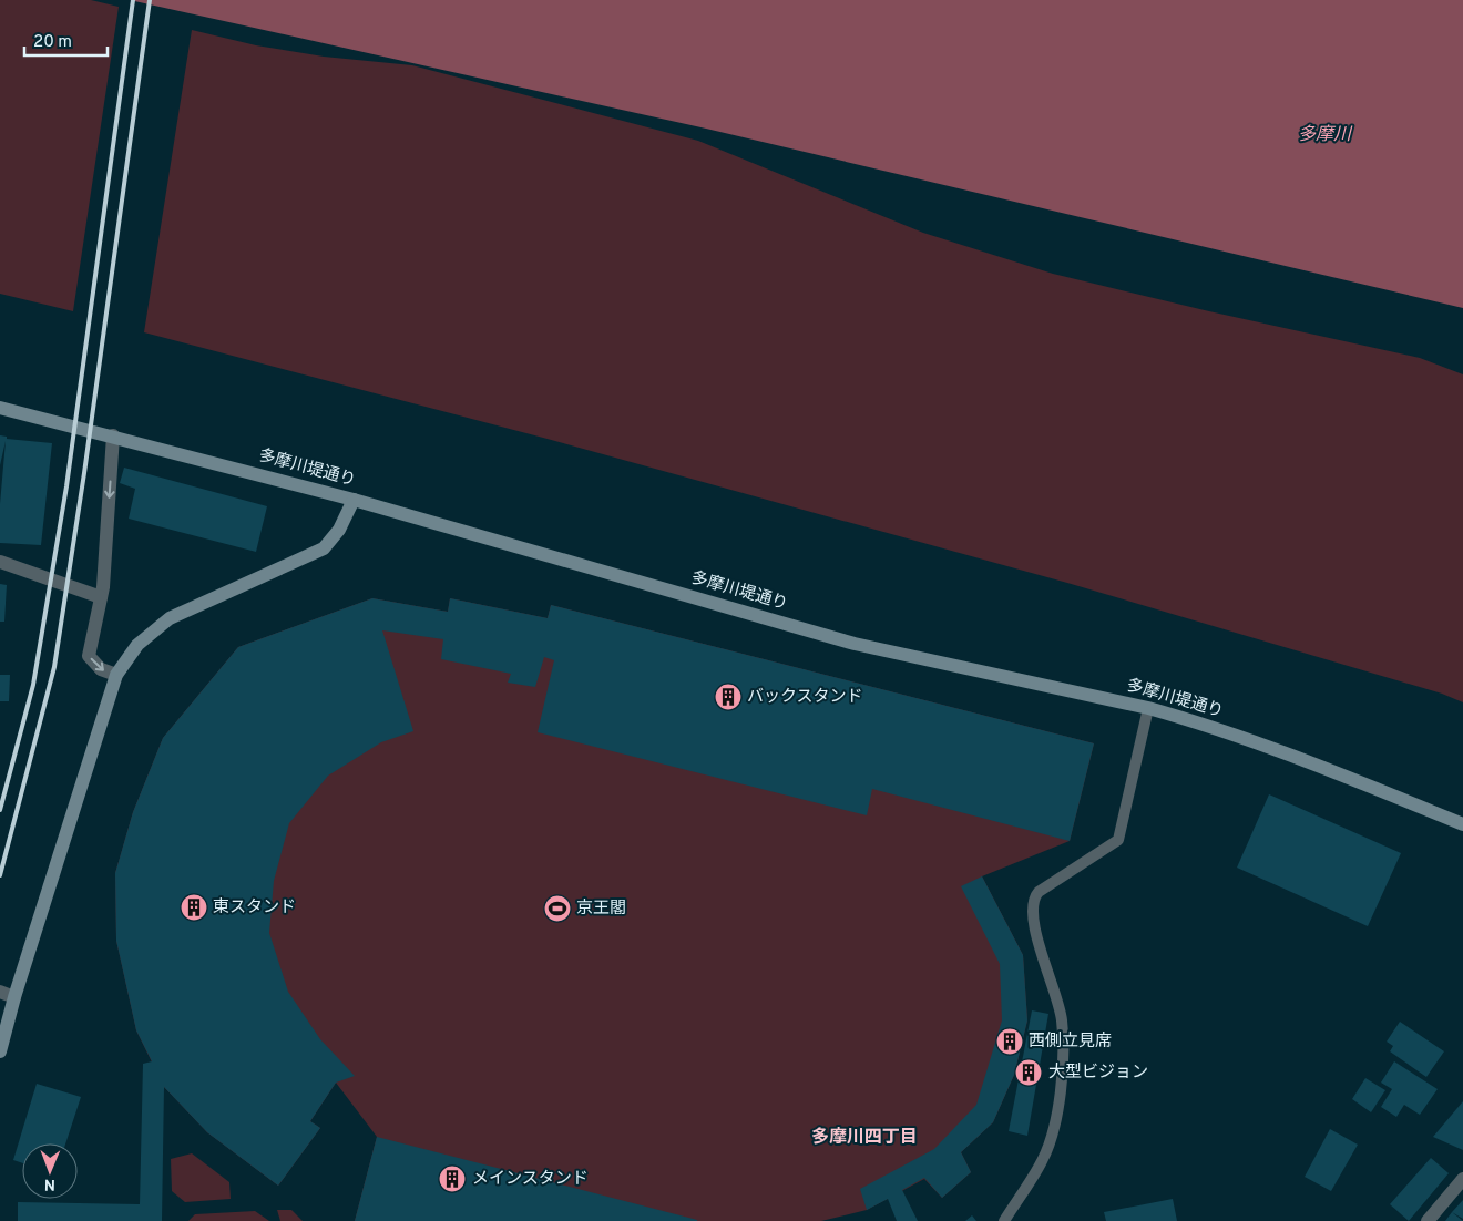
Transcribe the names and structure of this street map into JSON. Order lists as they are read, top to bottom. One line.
{"streets":{"street":["多摩川堤通り"]},"districts":["多摩川四丁目"],"water":["多摩川"],"places":{"building":["バックスタンド","東スタンド","西側立見席","大型ビジョン","メインスタンド"],"sports":["京王閣"]},"scale_bar":"20 m","north":"bottom"}
